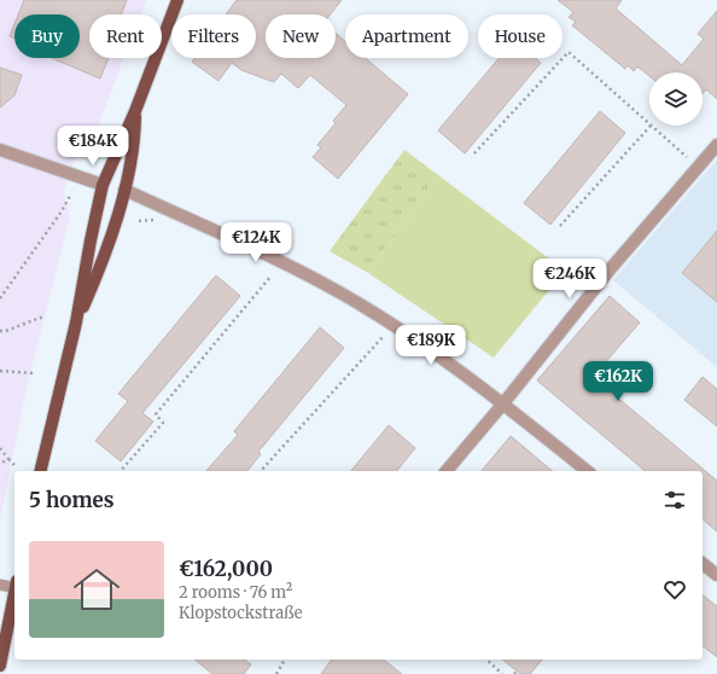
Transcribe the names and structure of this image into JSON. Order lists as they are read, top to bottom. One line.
{"page":{"chip":["Buy","Rent","Filters","New","Apartment","House"],"price":["€184K","€124K","€246K","€189K","€162K"],"heading":"5 homes","list":[{"name":"€162,000","note":"2 rooms · 76 m² · Klopstockstraße"}]}}
